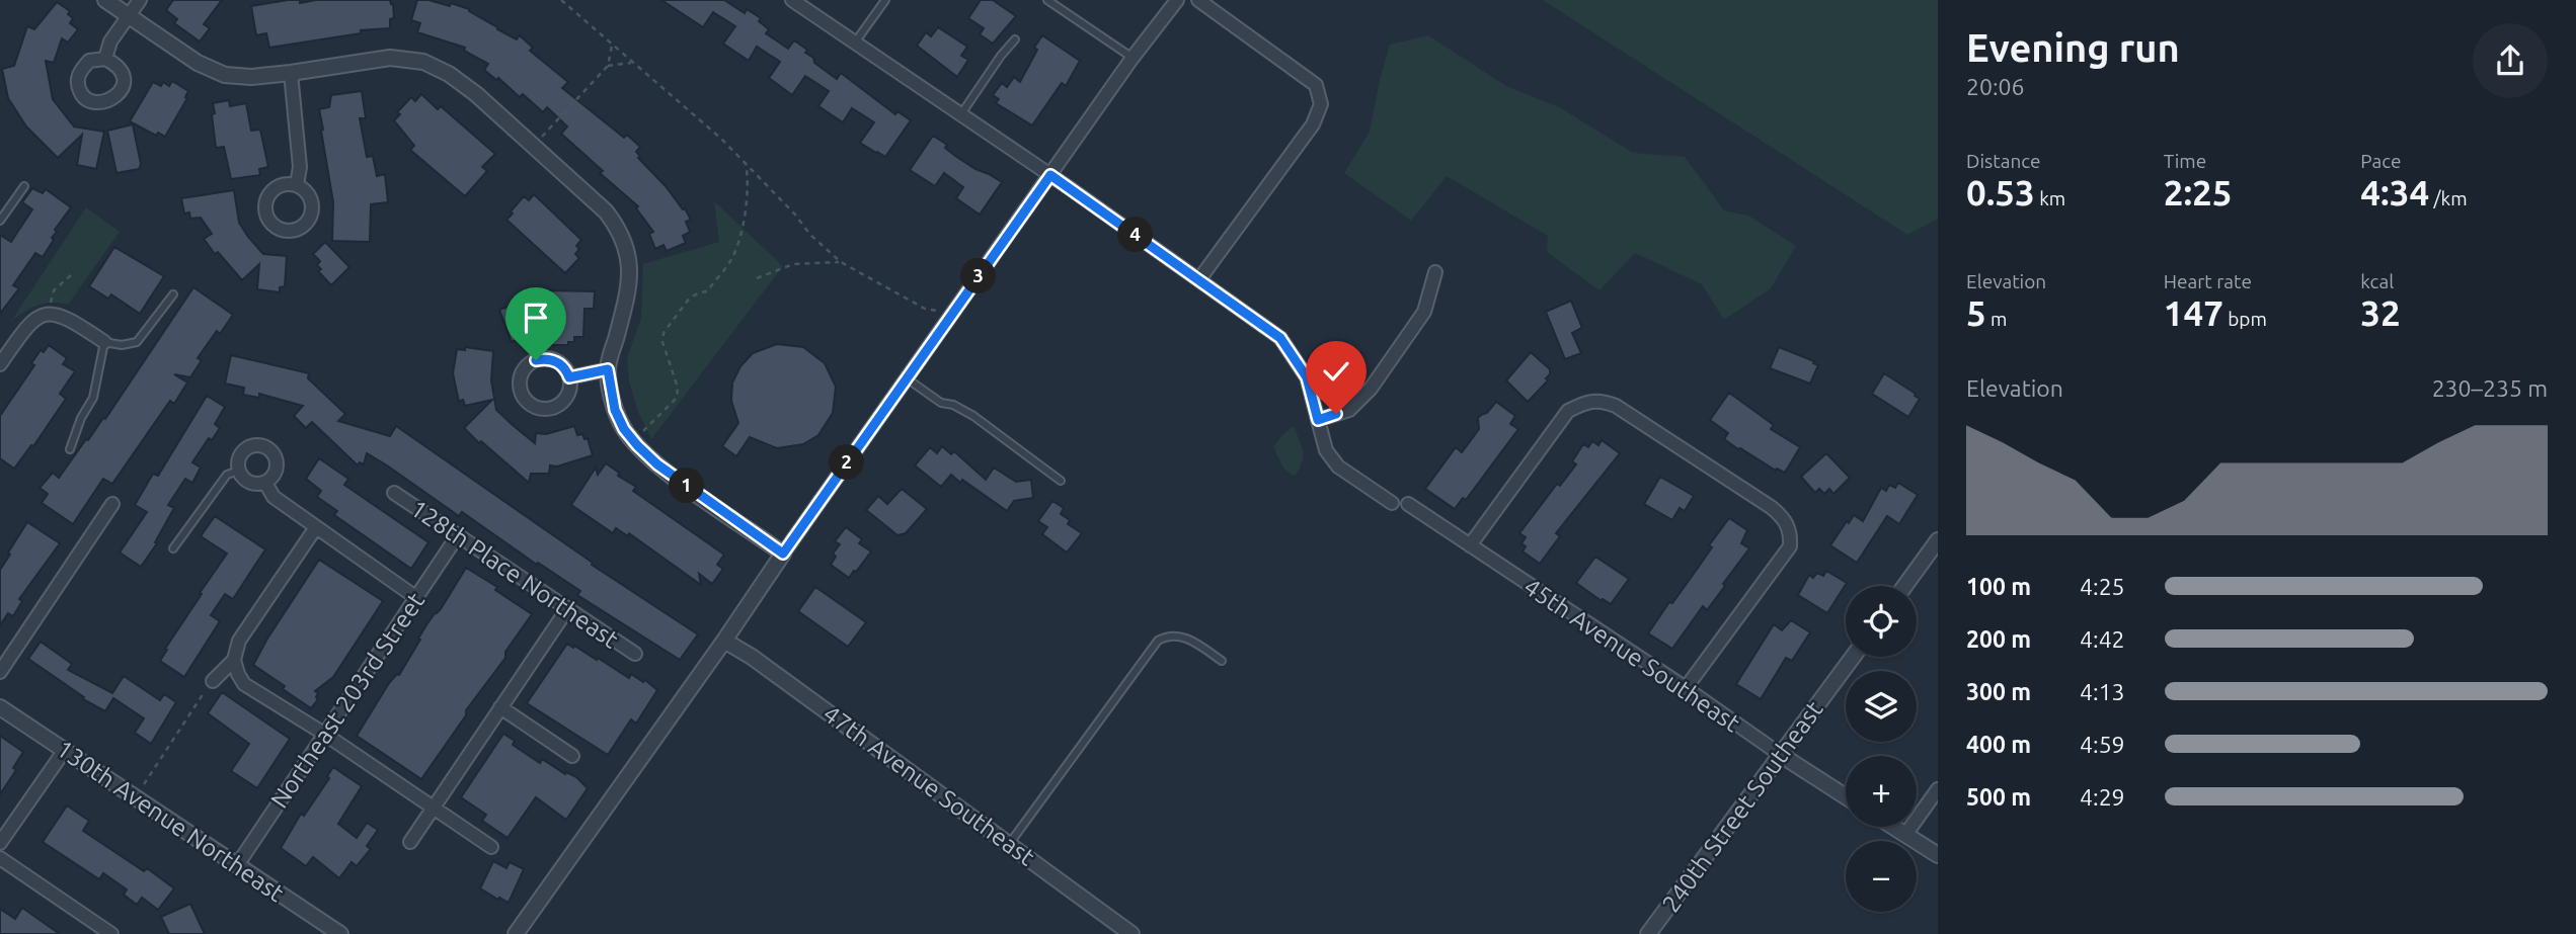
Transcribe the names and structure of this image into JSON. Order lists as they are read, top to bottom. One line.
{"streets":{"street":["128th Place Northeast","45th Avenue Southeast","Northeast 203rd Street","47th Avenue Southeast","240th Street Southeast","130th Avenue Northeast"]},"crossings":[["128th Place Northeast","Northeast 203rd Street"],["45th Avenue Southeast","240th Street Southeast"],["Northeast 203rd Street","130th Avenue Northeast"]],"page":{"heading":["Evening run","20:06"],"stats":[["Distance","0.53 km"],["Time","2:25"],["Pace","4:34 /km"],["Elevation","5 m"],["Heart rate","147 bpm"],["kcal","32"]],"pins":["4","3","2","1"],"chart":["Elevation","230–235 m"],"list":[{"name":"100 m","note":"4:25"},{"name":"200 m","note":"4:42"},{"name":"300 m","note":"4:13"},{"name":"400 m","note":"4:59"},{"name":"500 m","note":"4:29"}],"map_buttons":["+","−"]}}
